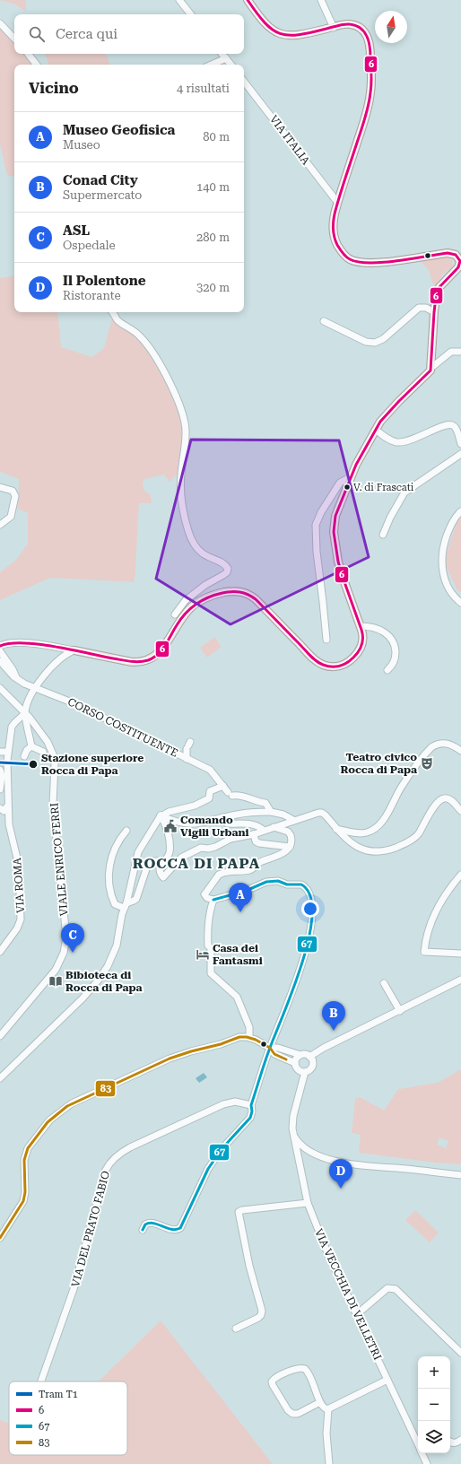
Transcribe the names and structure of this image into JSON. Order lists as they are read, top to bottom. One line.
{"streets":{"street":["VIA ITALIA","CORSO COSTITUENTE","VIALE ENRICO FERRI","VIA ROMA","VIA DEL PRATO FABIO","VIA VECCHIA DI VELLETRI"]},"crossings":[["VIALE ENRICO FERRI","VIA ROMA"]],"districts":["ROCCA DI PAPA"],"places":{"other":["V. di Frascati","Stazione superiore Rocca di Papa"],"theatre":["Teatro civico Rocca di Papa"],"public building":["Comando Vigili Urbani"],"hotel":["Casa dei Fantasmi"],"library":["Bibioteca di Rocca di Papa"]},"lines":["transit line 6","tram line T1","transit line 67","transit line 83"],"legend":["Tram T1","6","67","83"],"north":"top","page":{"search":"Cerca qui","heading":["Vicino","4 risultati"],"list":[{"mark":"A","name":"Museo Geofisica","note":"Museo","value":"80 m"},{"mark":"B","name":"Conad City","note":"Supermercato","value":"140 m"},{"mark":"C","name":"ASL","note":"Ospedale","value":"280 m"},{"mark":"D","name":"Il Polentone","note":"Ristorante","value":"320 m"}],"pins":["A","C","B","D"],"map_buttons":["+","−"]}}
